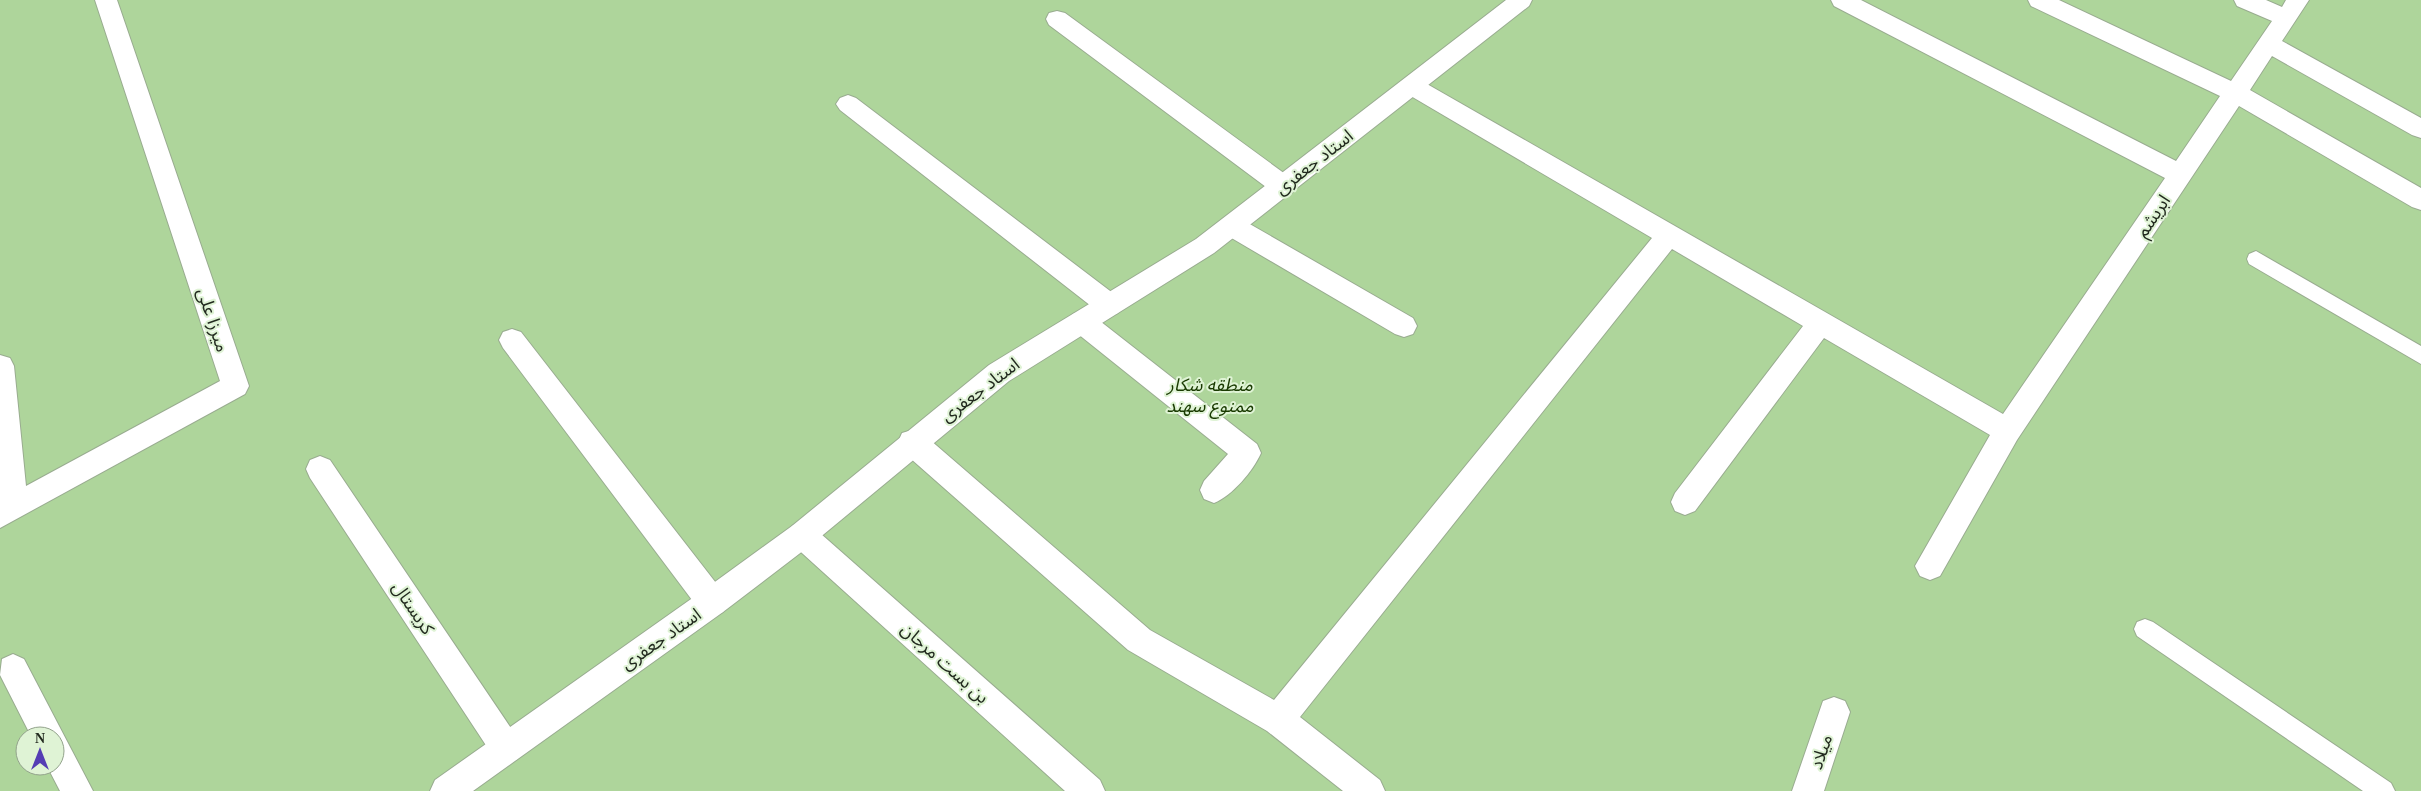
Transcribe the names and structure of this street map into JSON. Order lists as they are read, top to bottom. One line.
{"streets":{"street":["استاد جعفری","ابریشم","میرزا علی","کریستال","بن بست مرجان","میلاد"]},"crossings":[["استاد جعفری","کریستال"],["استاد جعفری","بن بست مرجان"]],"parks":["منطقه شکار ممنوع سهند"],"north":"top"}
